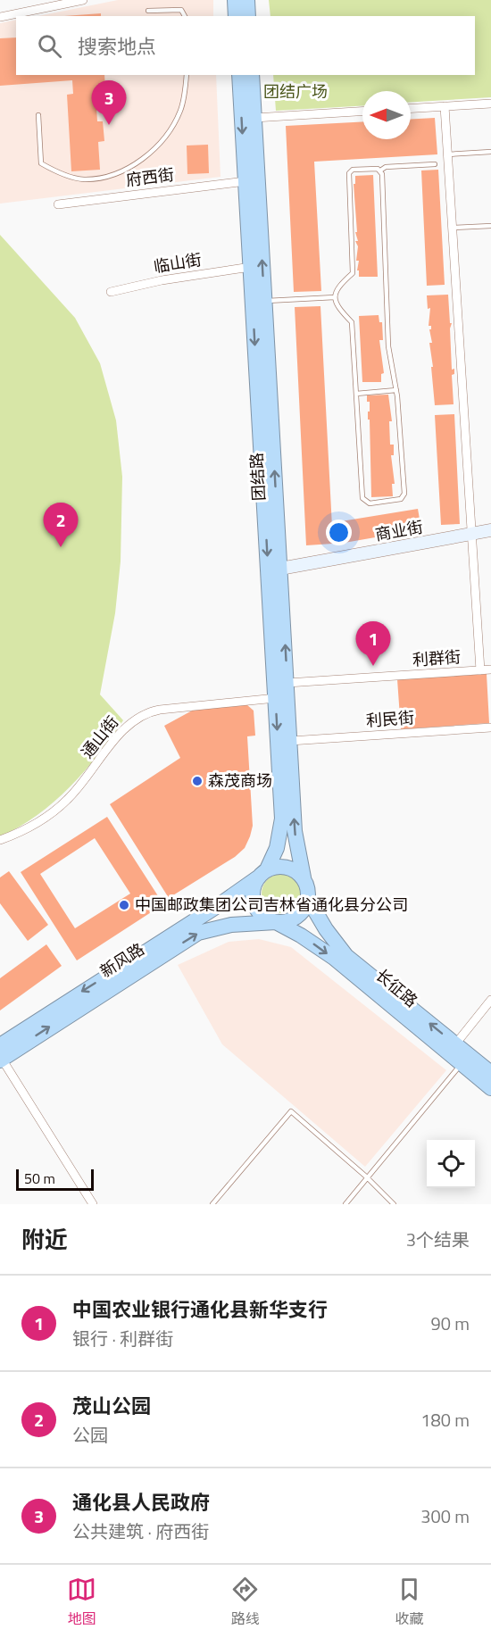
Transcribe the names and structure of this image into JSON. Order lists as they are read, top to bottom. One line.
{"streets":{"highway":["团结路","新风路","长征路"],"street":["府西街","临山街","商业街","利群街","利民街","通山街"]},"crossings":[["府西街","团结路"],["临山街","团结路"],["团结路","商业街"],["团结路","利群街"],["团结路","利民街"],["团结路","通山街"],["团结路","新风路"],["团结路","长征路"],["新风路","长征路"]],"parks":["团结广场"],"places":["森茂商场","中国邮政集团公司吉林省通化县分公司"],"scale_bar":"50 m","north":"left","page":{"search":"搜索地点","pins":["3","2","1"],"scale":"50 m","heading":["附近","3个结果"],"list":[{"mark":"1","name":"中国农业银行通化县新华支行","note":"银行 · 利群街","value":"90 m"},{"mark":"2","name":"茂山公园","note":"公园","value":"180 m"},{"mark":"3","name":"通化县人民政府","note":"公共建筑 · 府西街","value":"300 m"}],"nav":["地图","路线","收藏"]}}
